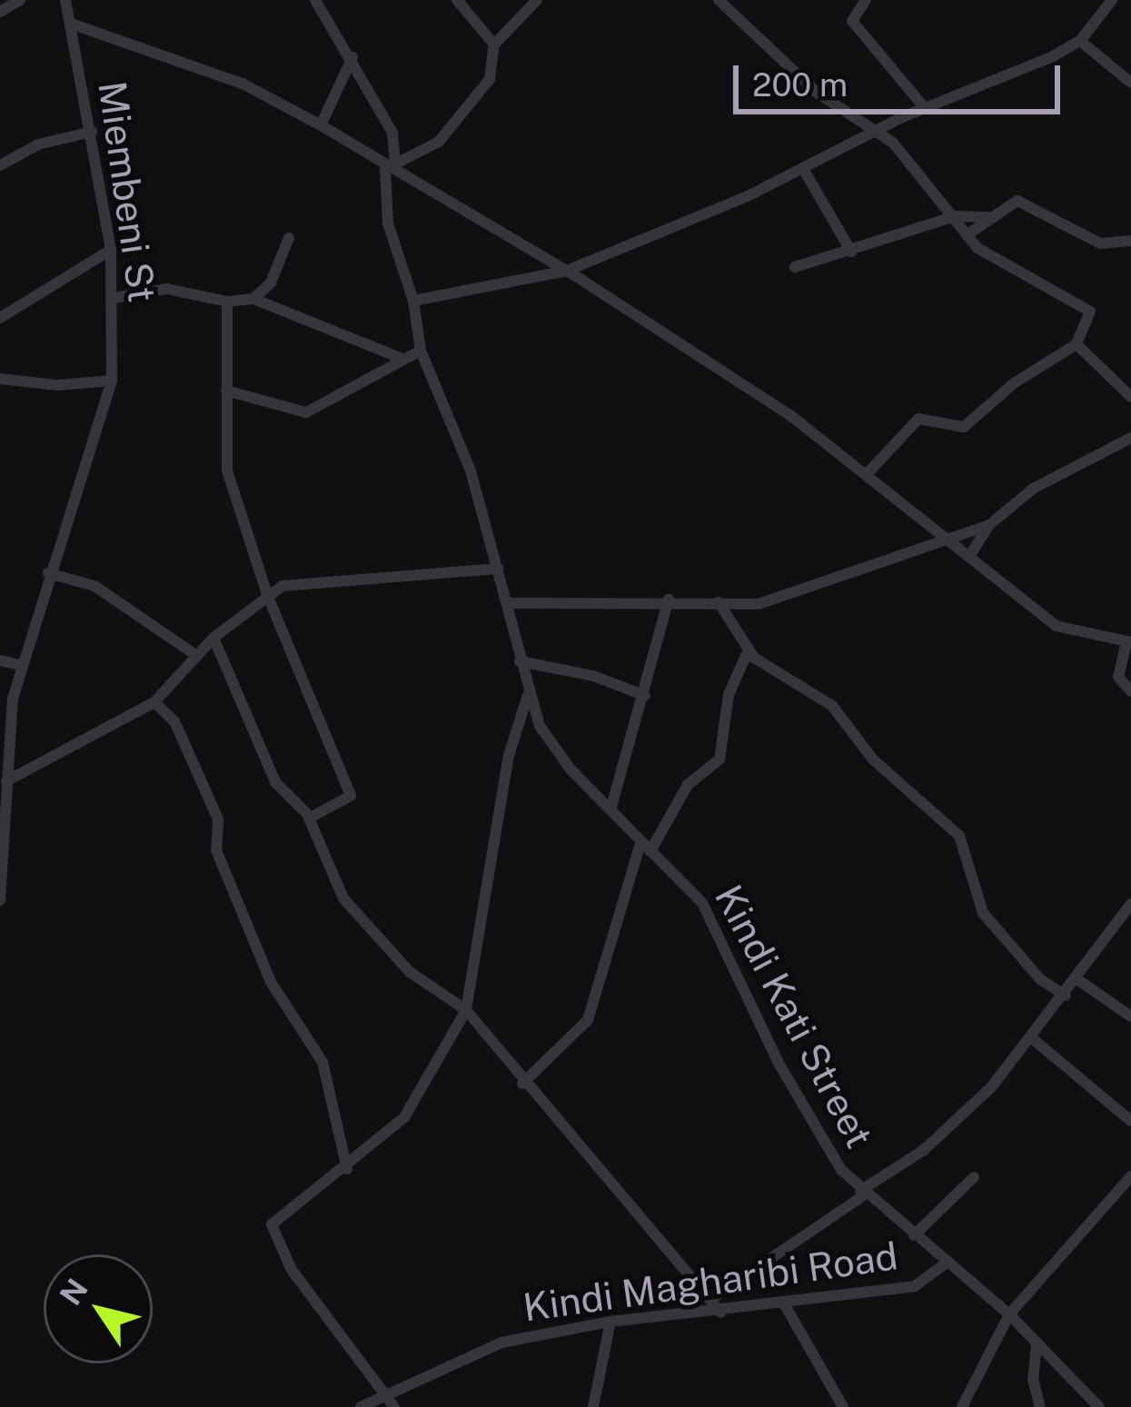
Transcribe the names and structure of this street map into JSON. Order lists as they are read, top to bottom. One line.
{"streets":{"street":["Miembeni St","Kindi Kati Street","Kindi Magharibi Road"]},"crossings":[["Kindi Kati Street","Kindi Magharibi Road"]],"scale_bar":"200 m","north":"top left"}
